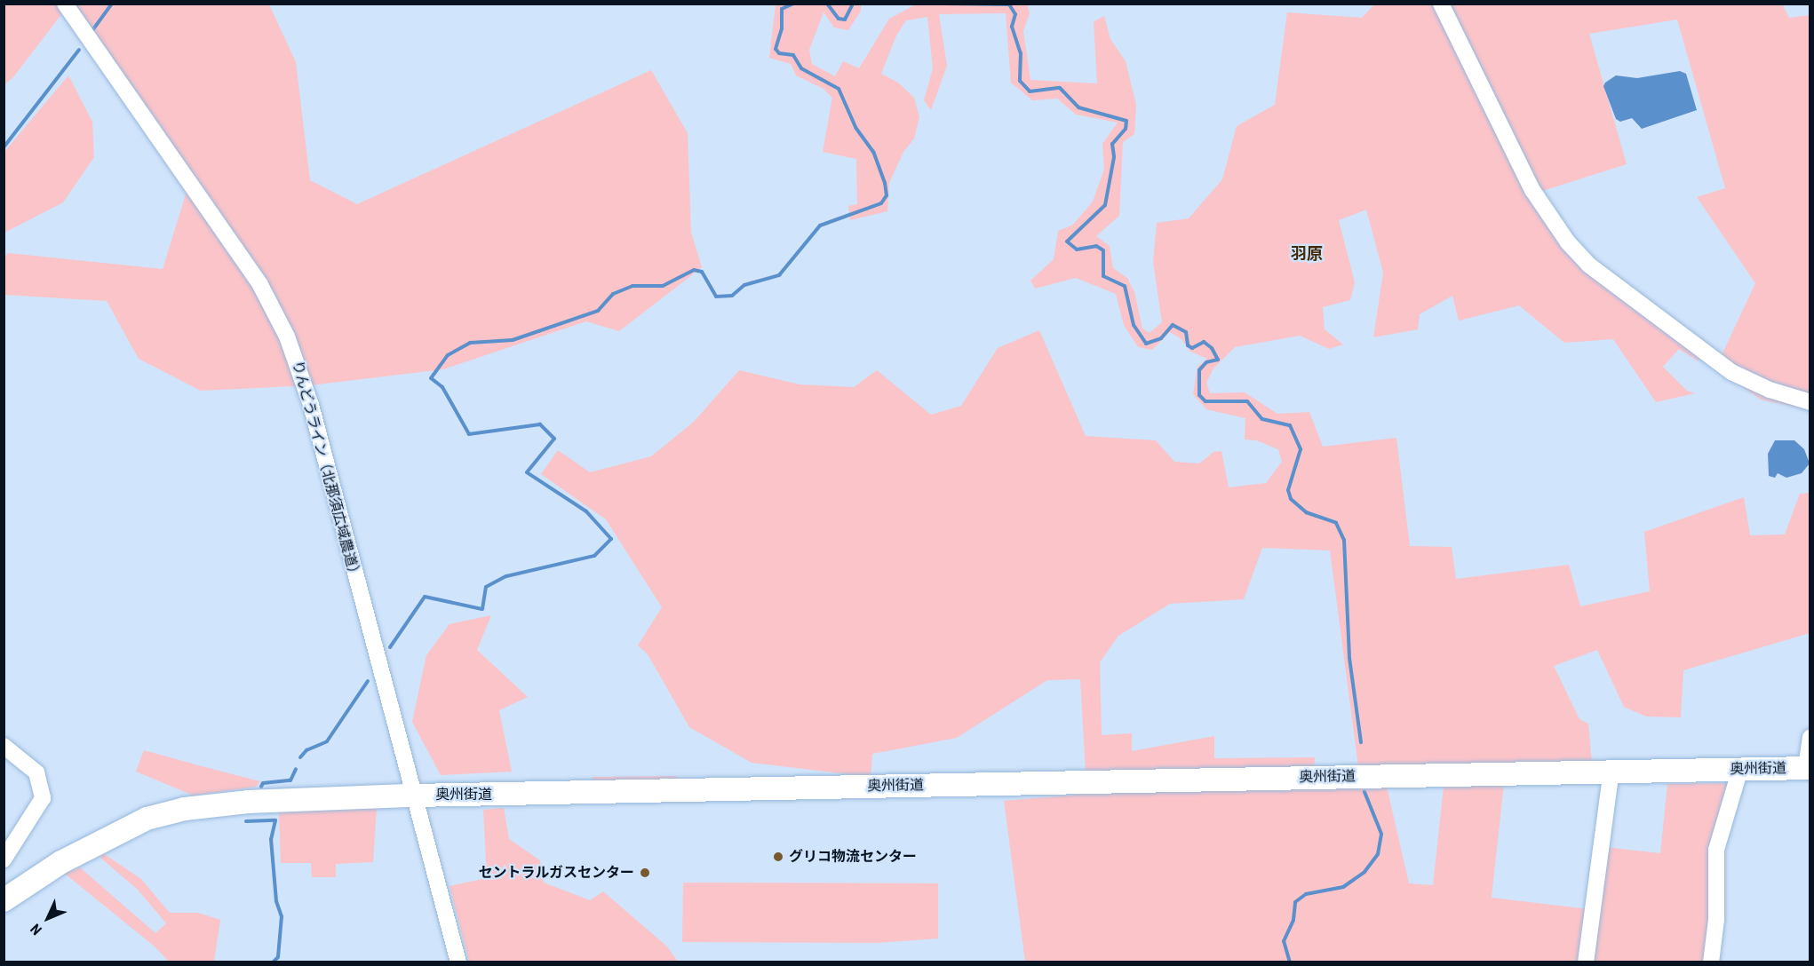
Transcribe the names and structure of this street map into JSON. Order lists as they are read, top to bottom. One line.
{"streets":{"highway":["奥州街道"],"street":["りんどうライン（北那須広域農道）"]},"crossings":[["りんどうライン（北那須広域農道）","奥州街道"]],"districts":["羽原"],"places":["グリコ物流センター","セントラルガスセンター"],"north":"bottom left"}
